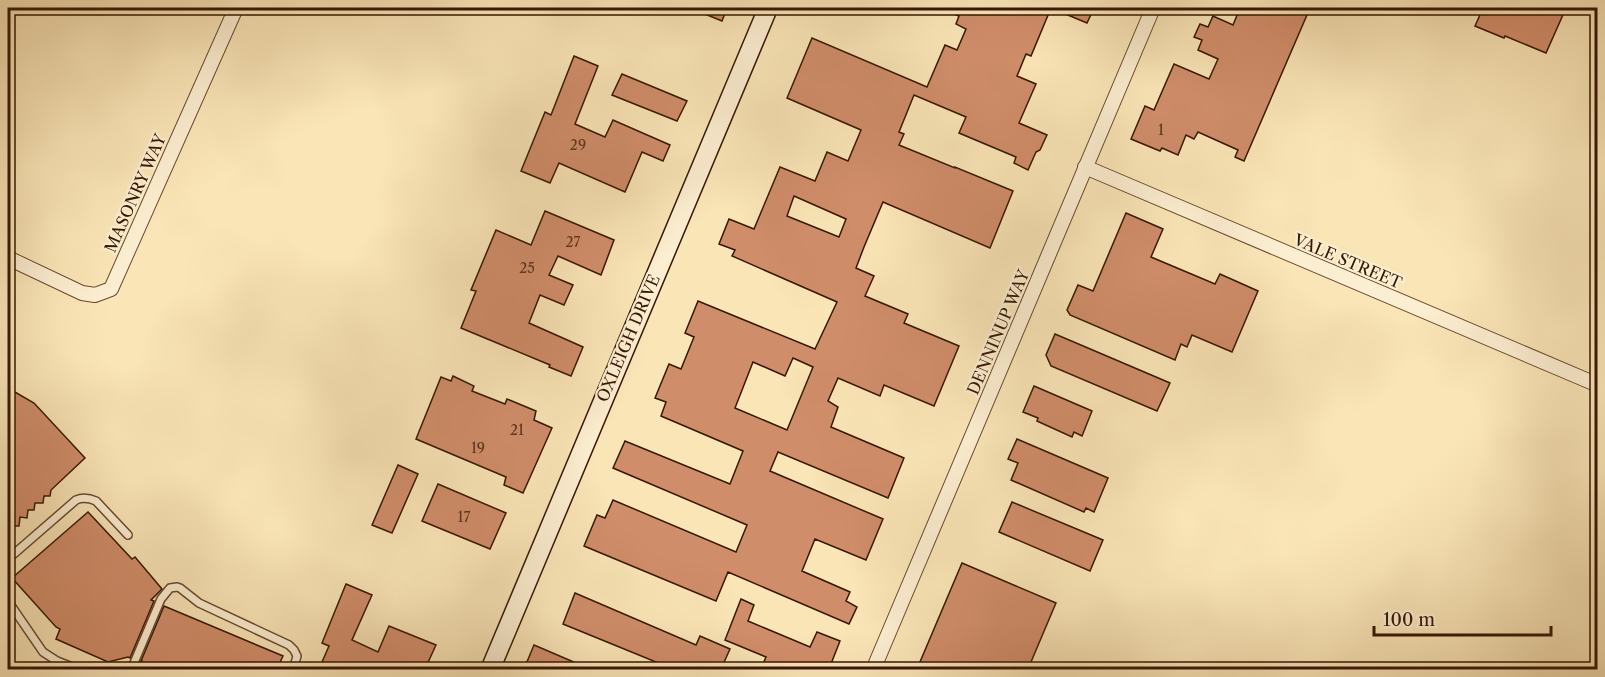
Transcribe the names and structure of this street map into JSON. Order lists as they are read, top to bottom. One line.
{"streets":{"street":["MASONRY WAY","VALE STREET","DENNINUP WAY","OXLEIGH DRIVE"]},"crossings":[["VALE STREET","DENNINUP WAY"]],"house_numbers":["1","29","27","25","21","19","17"],"scale_bar":"100 m"}
